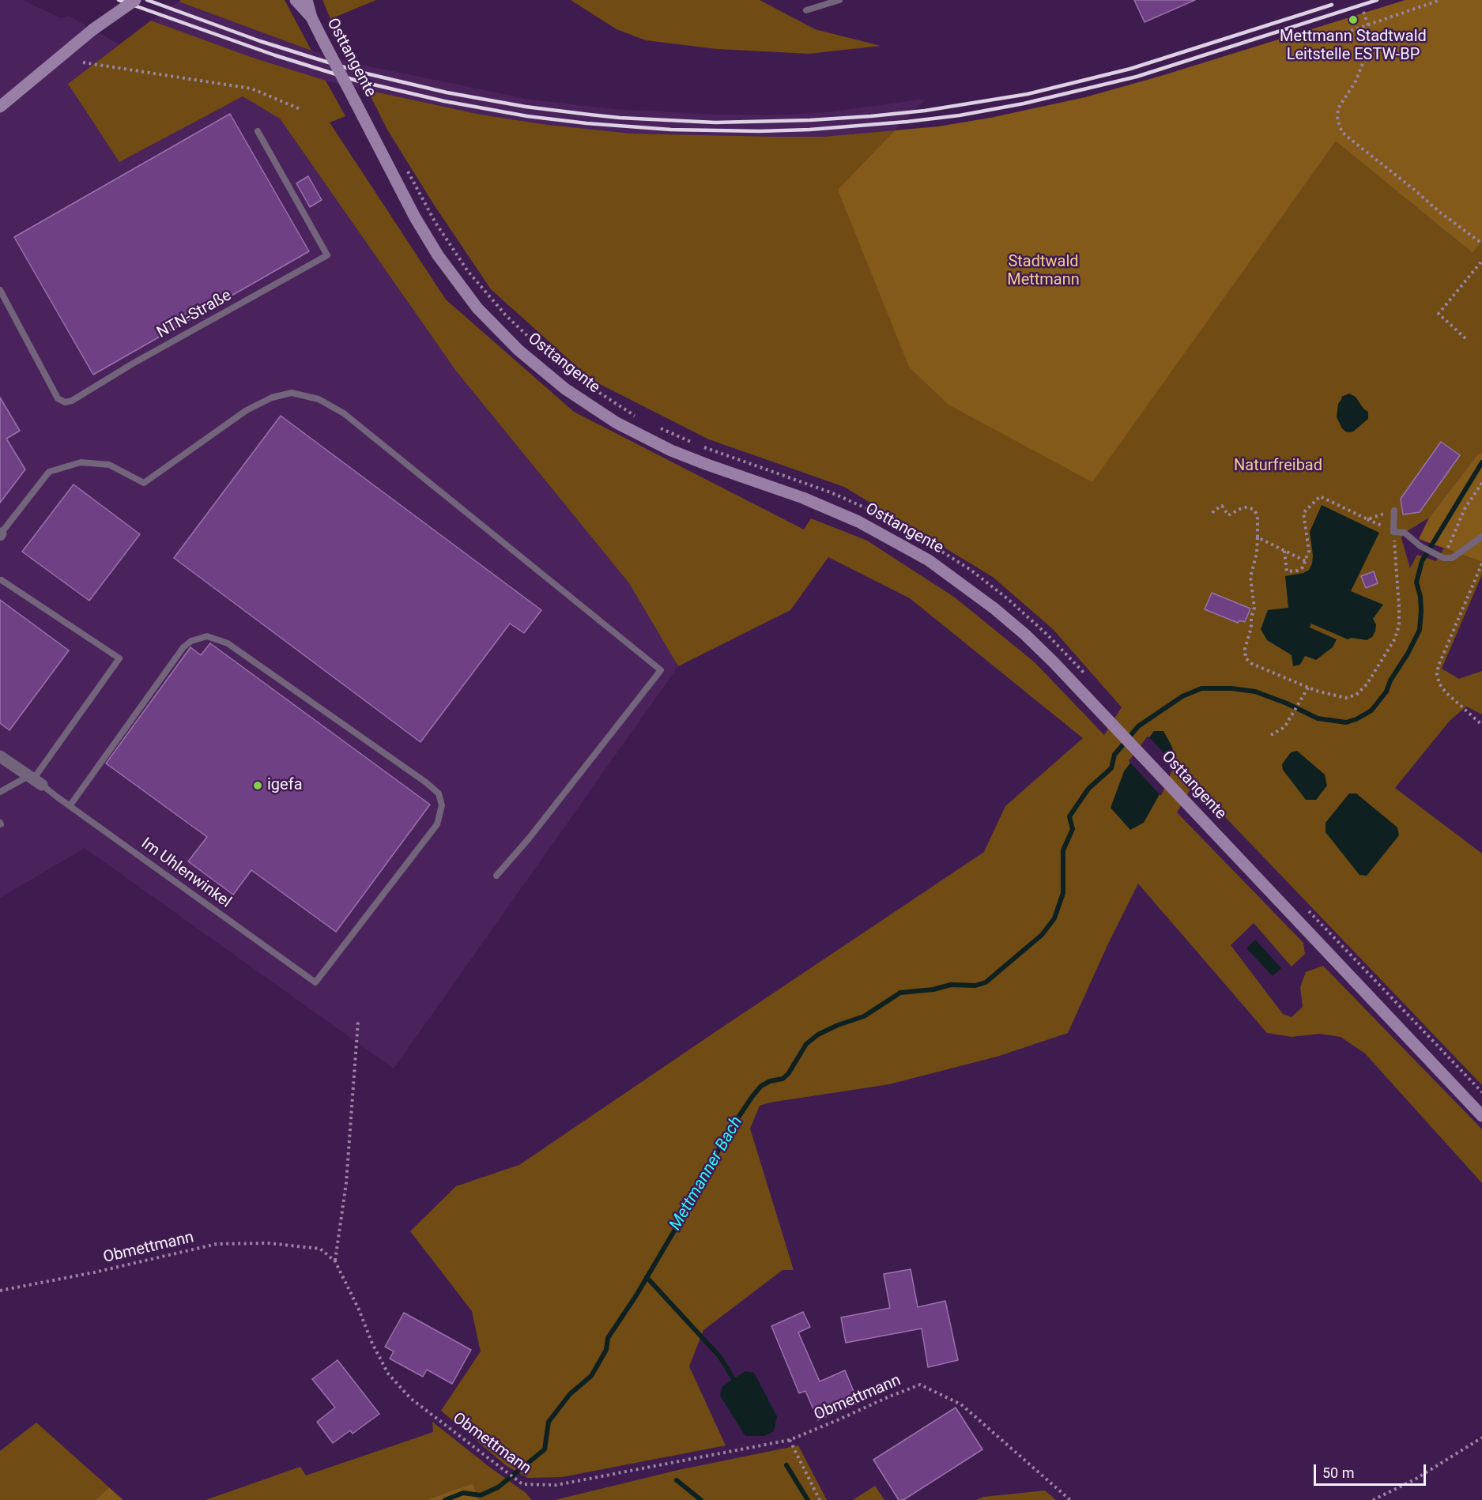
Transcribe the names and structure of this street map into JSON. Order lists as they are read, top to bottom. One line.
{"streets":{"main road":["Osttangente"],"lane":["NTN-Straße","Im Uhlenwinkel"],"path":["Obmettmann"]},"water":["Mettmanner Bach"],"parks":["Stadtwald Mettmann","Naturfreibad"],"places":["Mettmann Stadtwald Leitstelle ESTW-BP","igefa"],"scale_bar":"50 m"}
